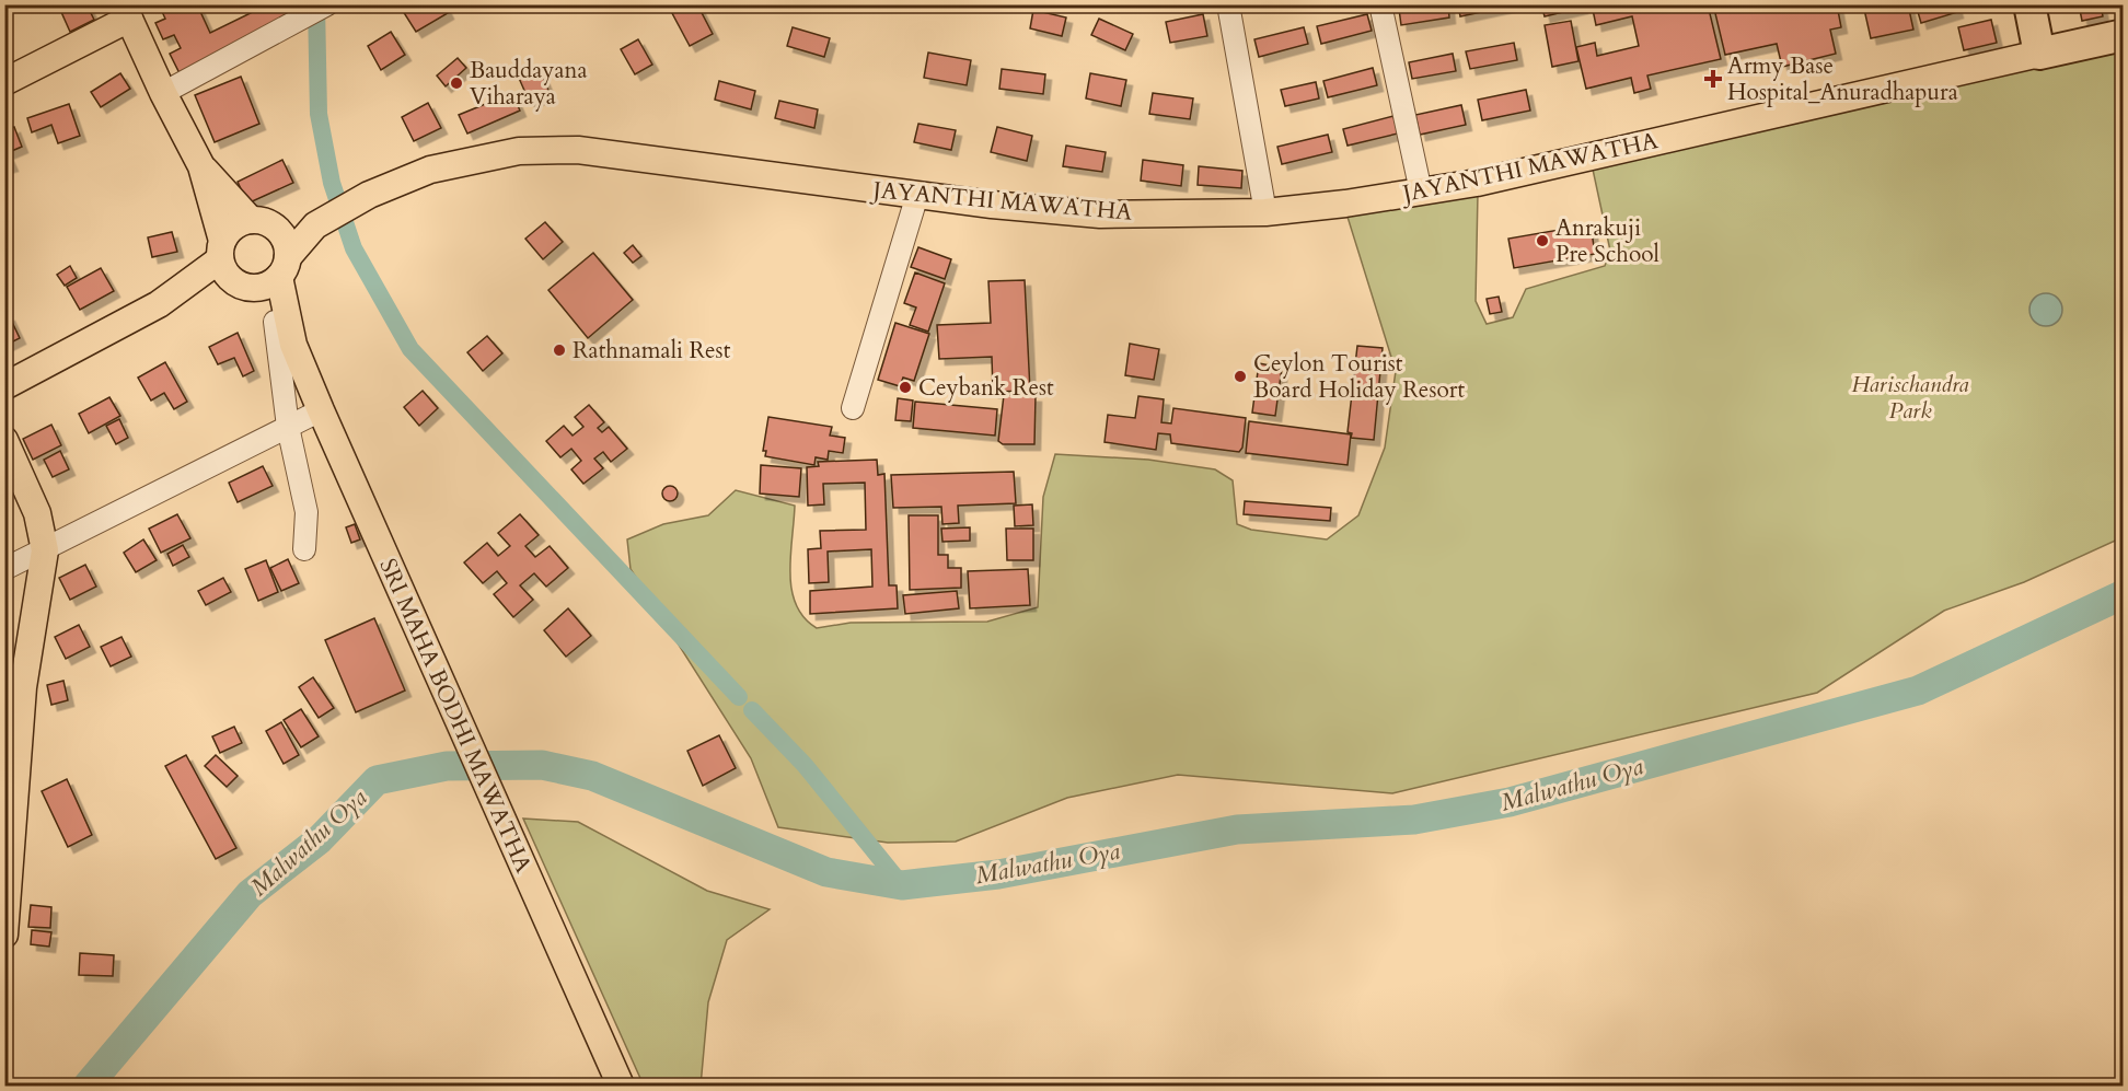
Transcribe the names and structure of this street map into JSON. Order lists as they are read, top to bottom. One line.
{"streets":{"highway":["JAYANTHI MAWATHA"],"main road":["SRI MAHA BODHI MAWATHA"]},"crossings":[["JAYANTHI MAWATHA","SRI MAHA BODHI MAWATHA"]],"water":["Malwathu Oya"],"parks":["Harischandra Park"],"places":{"health":["Army Base Hospital_Anuradhapura"],"other":["Bauddayana Viharaya","Anrakuji Pre School","Rathnamali Rest","Ceylon Tourist Board Holiday Resort","Ceybank Rest"]}}
